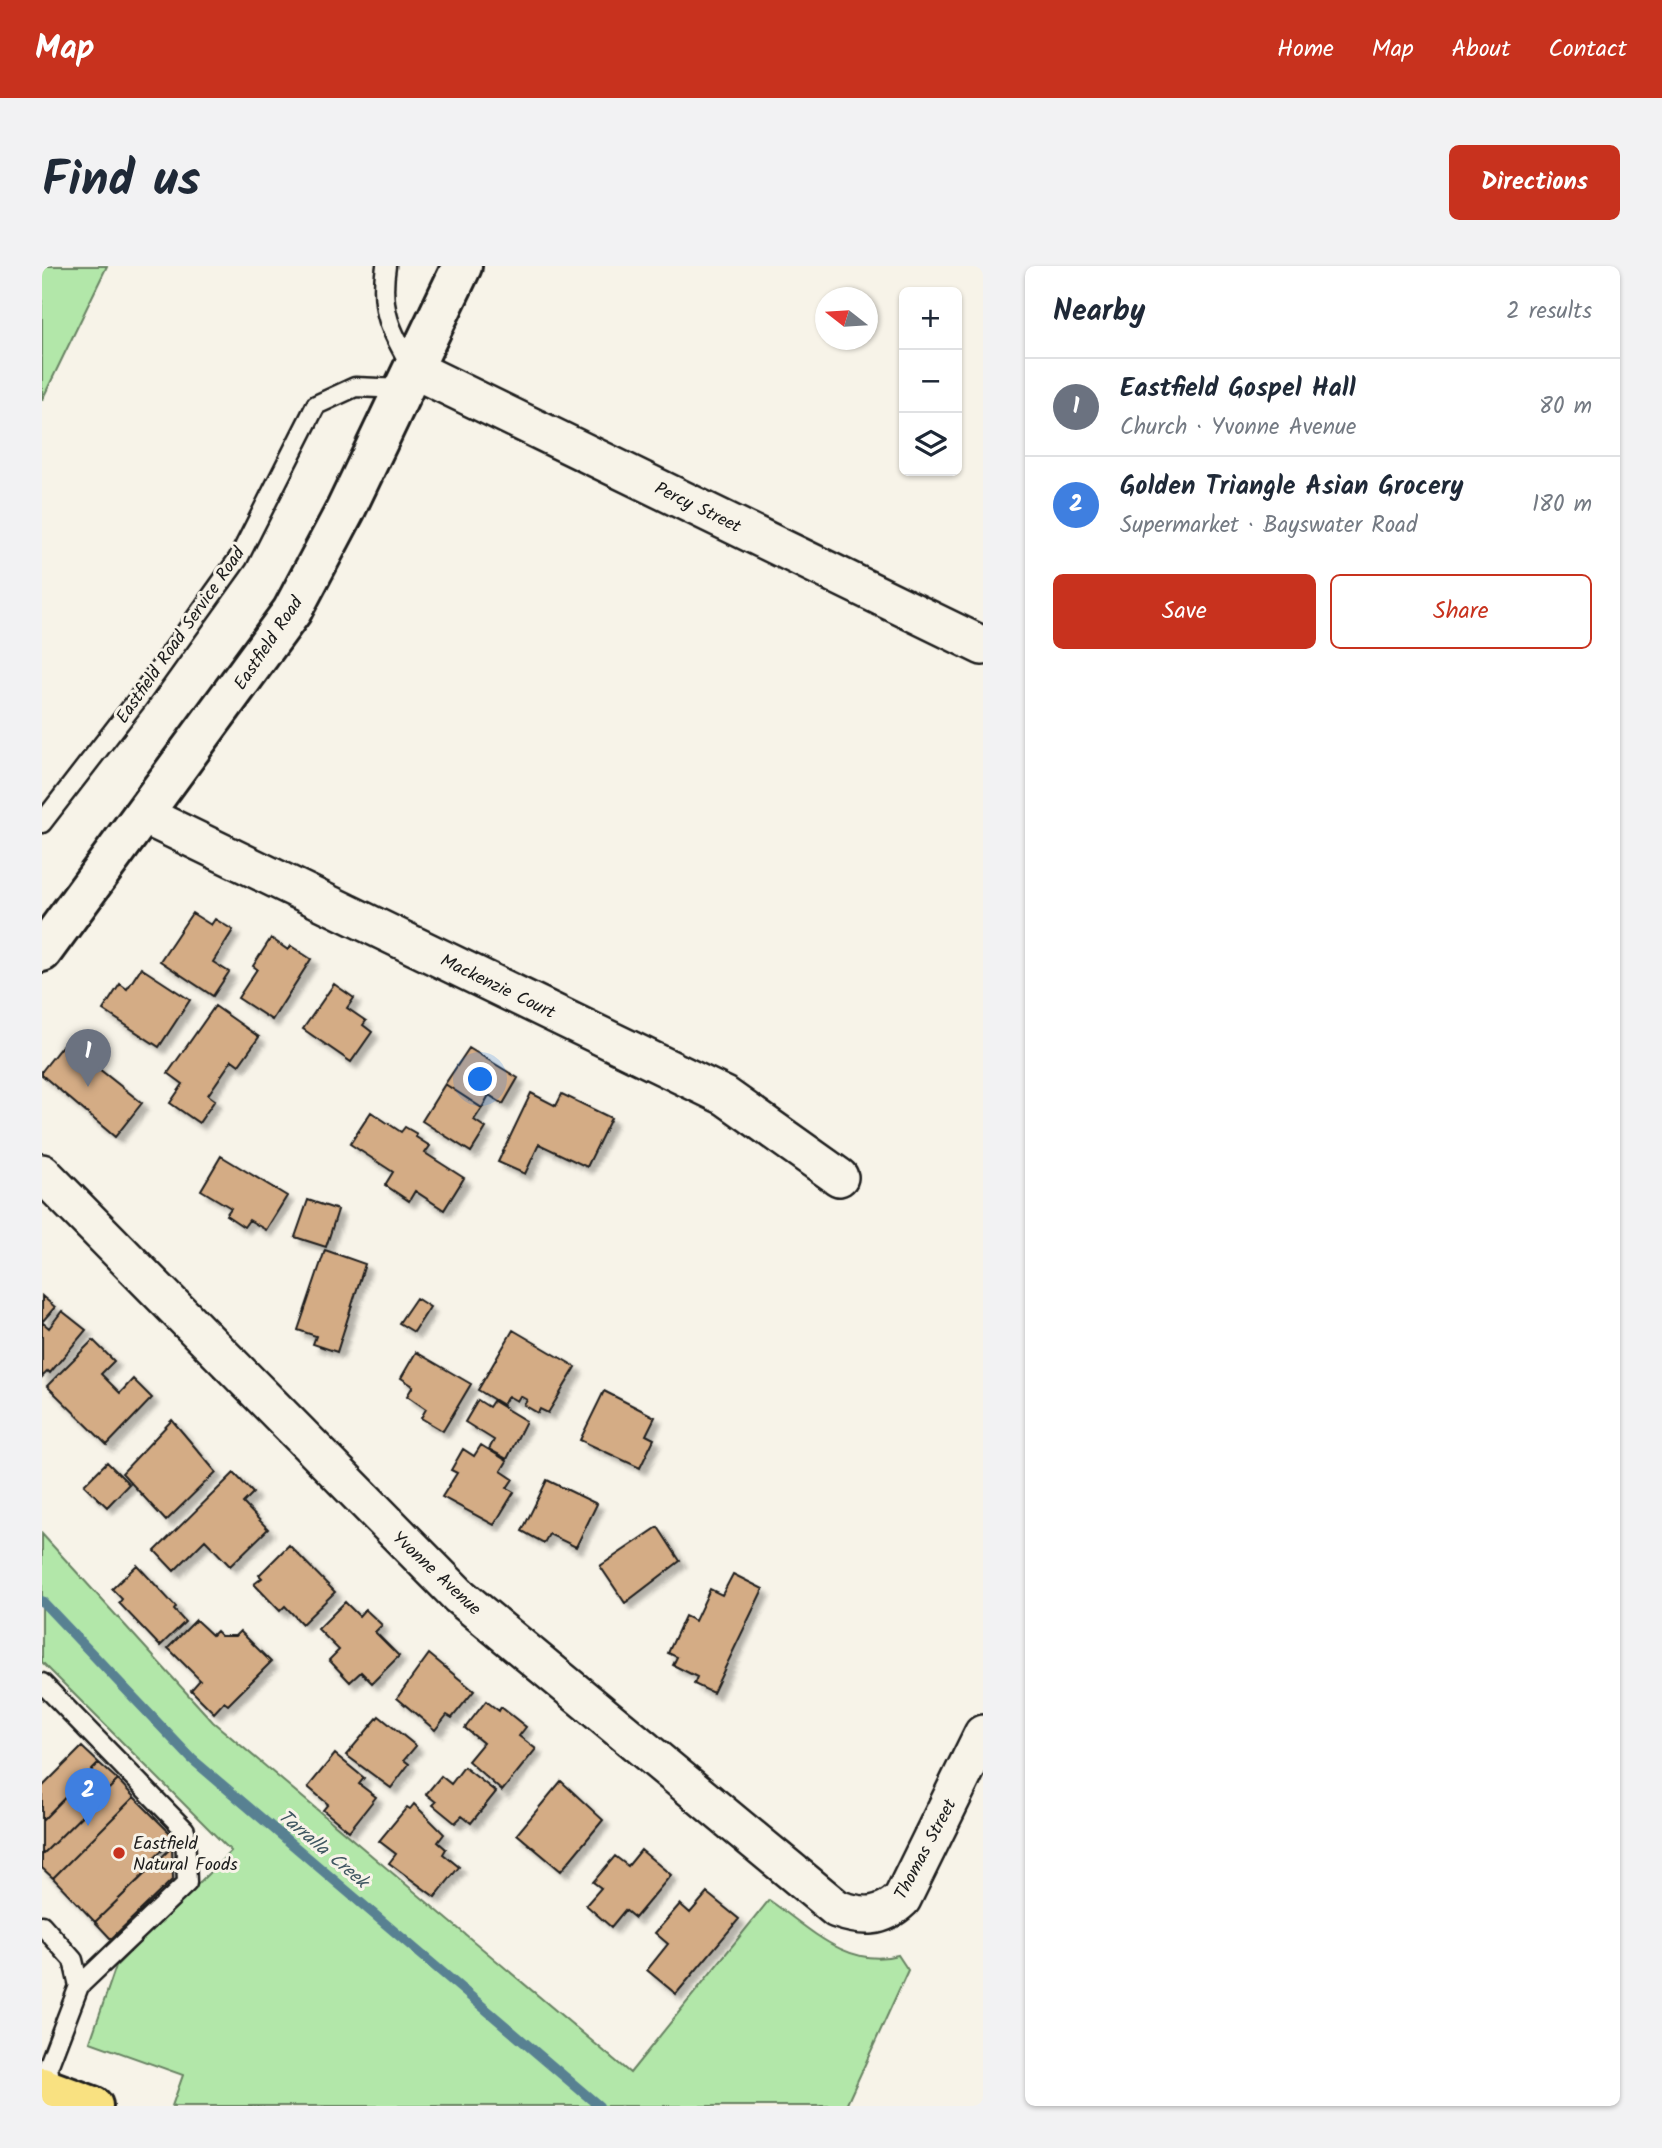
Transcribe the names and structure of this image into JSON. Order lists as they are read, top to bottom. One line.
{"streets":{"main road":["Eastfield Road"],"street":["Percy Street","Mackenzie Court","Yvonne Avenue","Thomas Street"],"lane":["Eastfield Road Service Road"]},"crossings":[["Percy Street","Eastfield Road Service Road"],["Percy Street","Eastfield Road"],["Eastfield Road Service Road","Eastfield Road"],["Eastfield Road","Mackenzie Court"],["Yvonne Avenue","Thomas Street"]],"water":["Tarralla Creek"],"places":["Eastfield Natural Foods"],"north":"left","page":{"header":"Map","nav":["Home","Map","About","Contact"],"title":"Find us","buttons":["Directions",["Save","Share"]],"heading":["Nearby","2 results"],"map_buttons":["+","−"],"list":[{"mark":"1","name":"Eastfield Gospel Hall","note":"Church · Yvonne Avenue","value":"80 m"},{"mark":"2","name":"Golden Triangle Asian Grocery","note":"Supermarket · Bayswater Road","value":"180 m"}],"pins":["1","2"]}}
